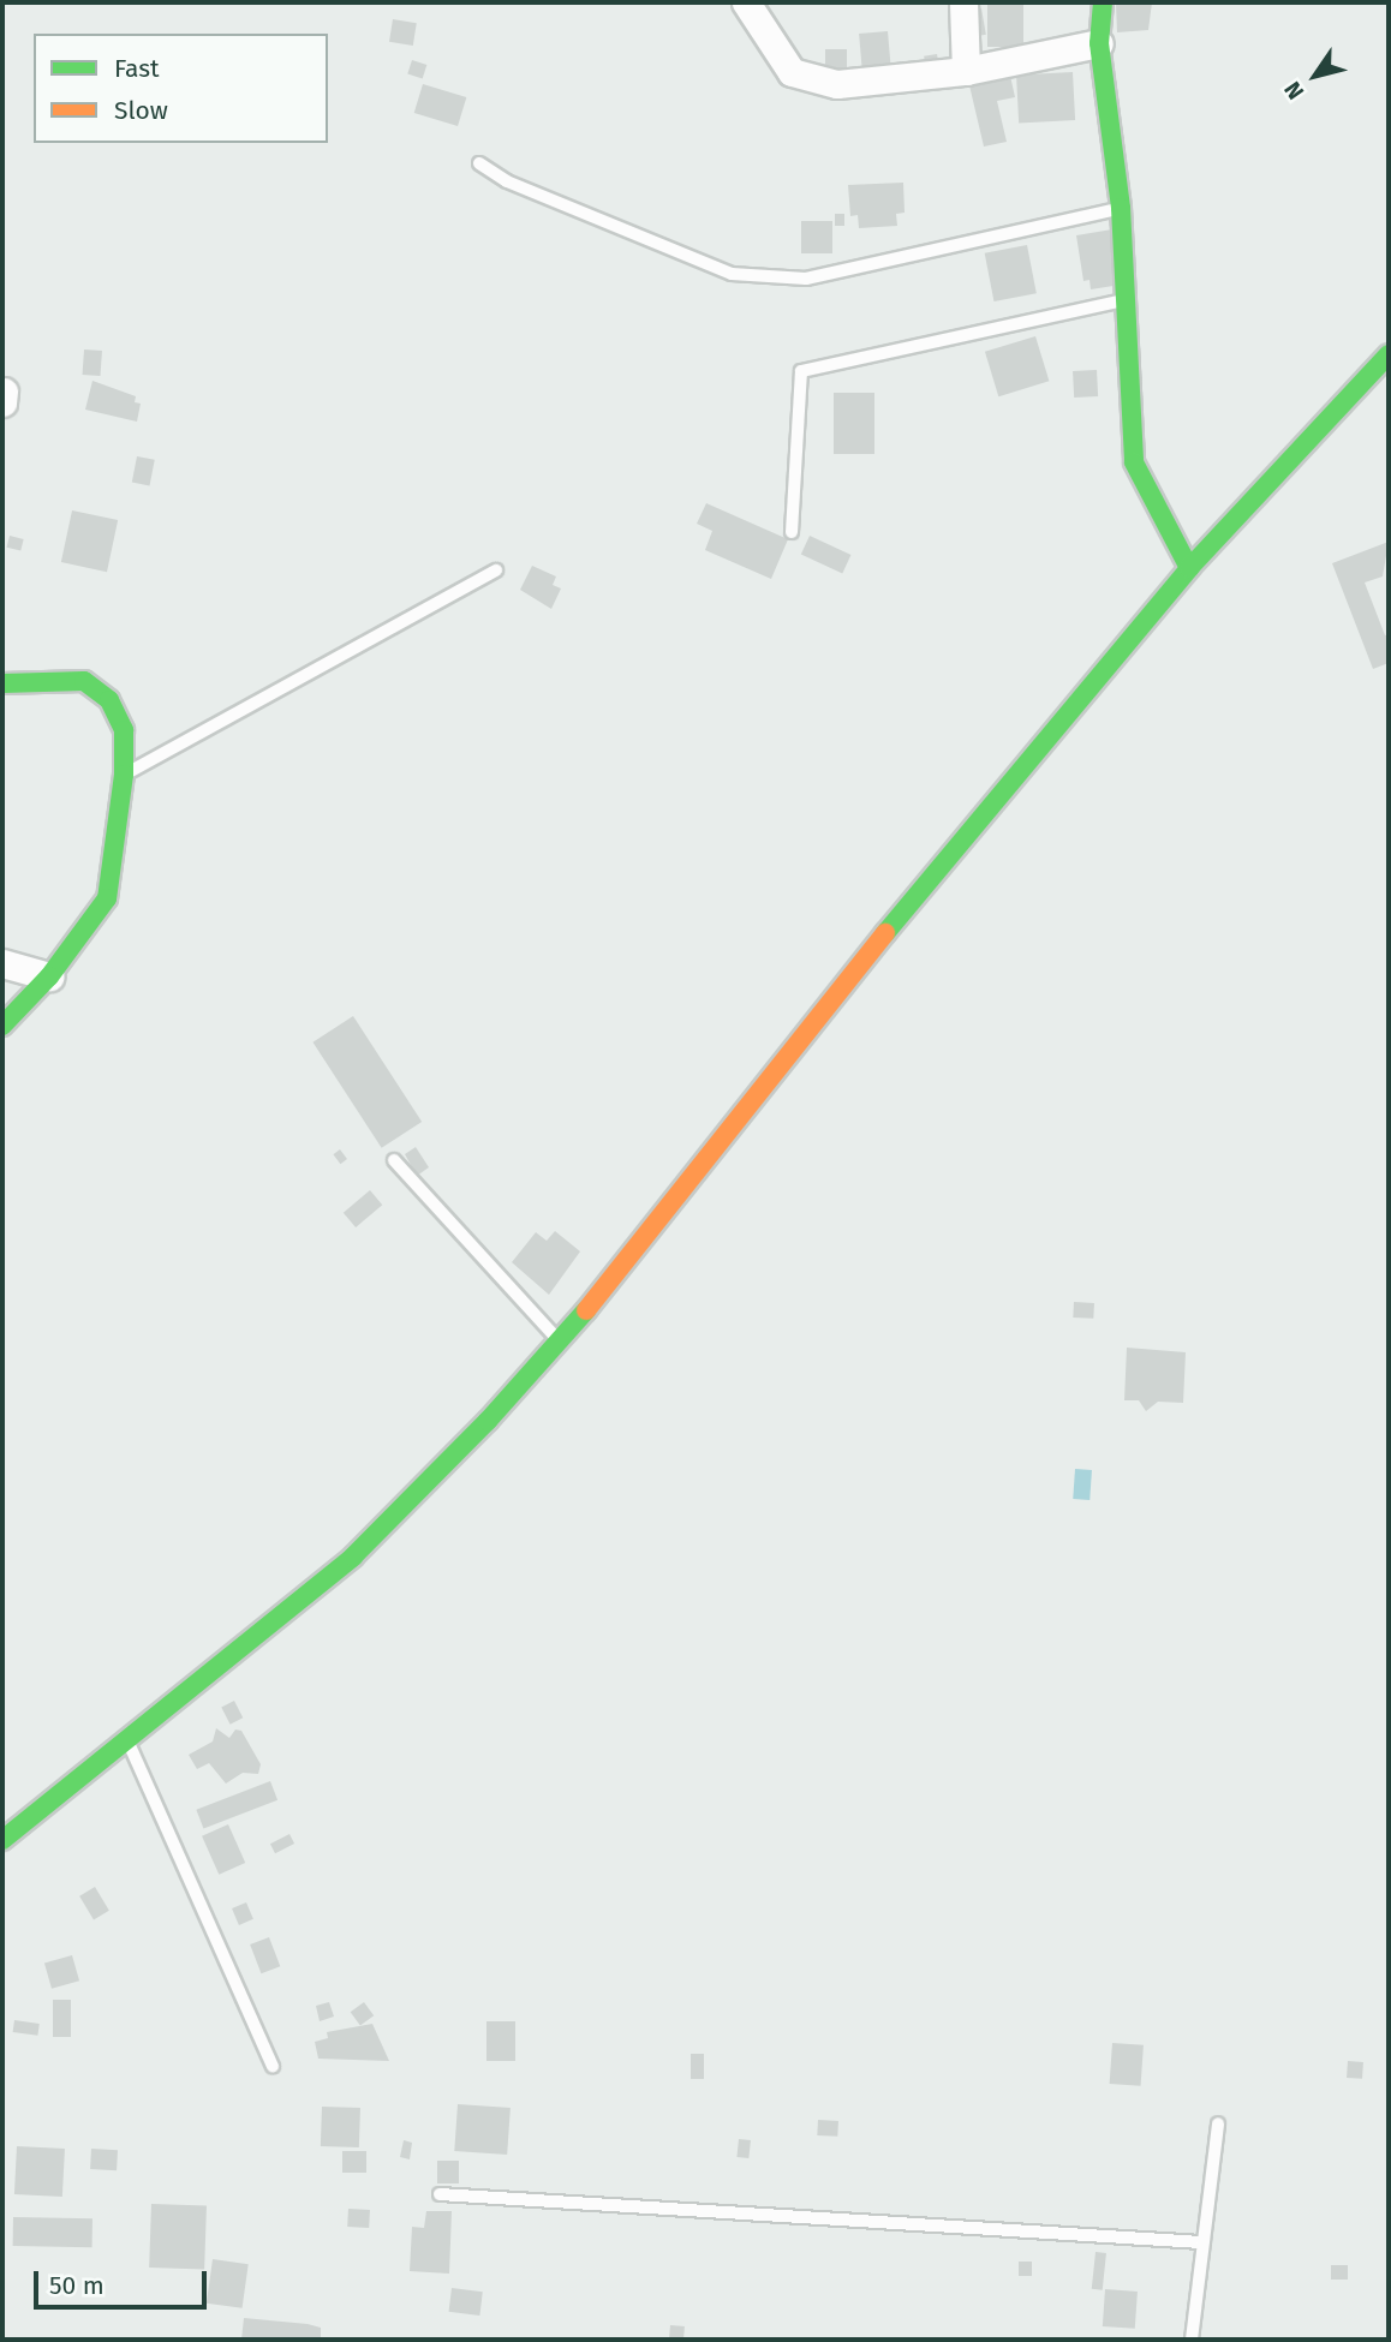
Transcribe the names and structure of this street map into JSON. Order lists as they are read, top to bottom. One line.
{"legend":["Fast","Slow"],"scale_bar":"50 m","north":"bottom left"}
